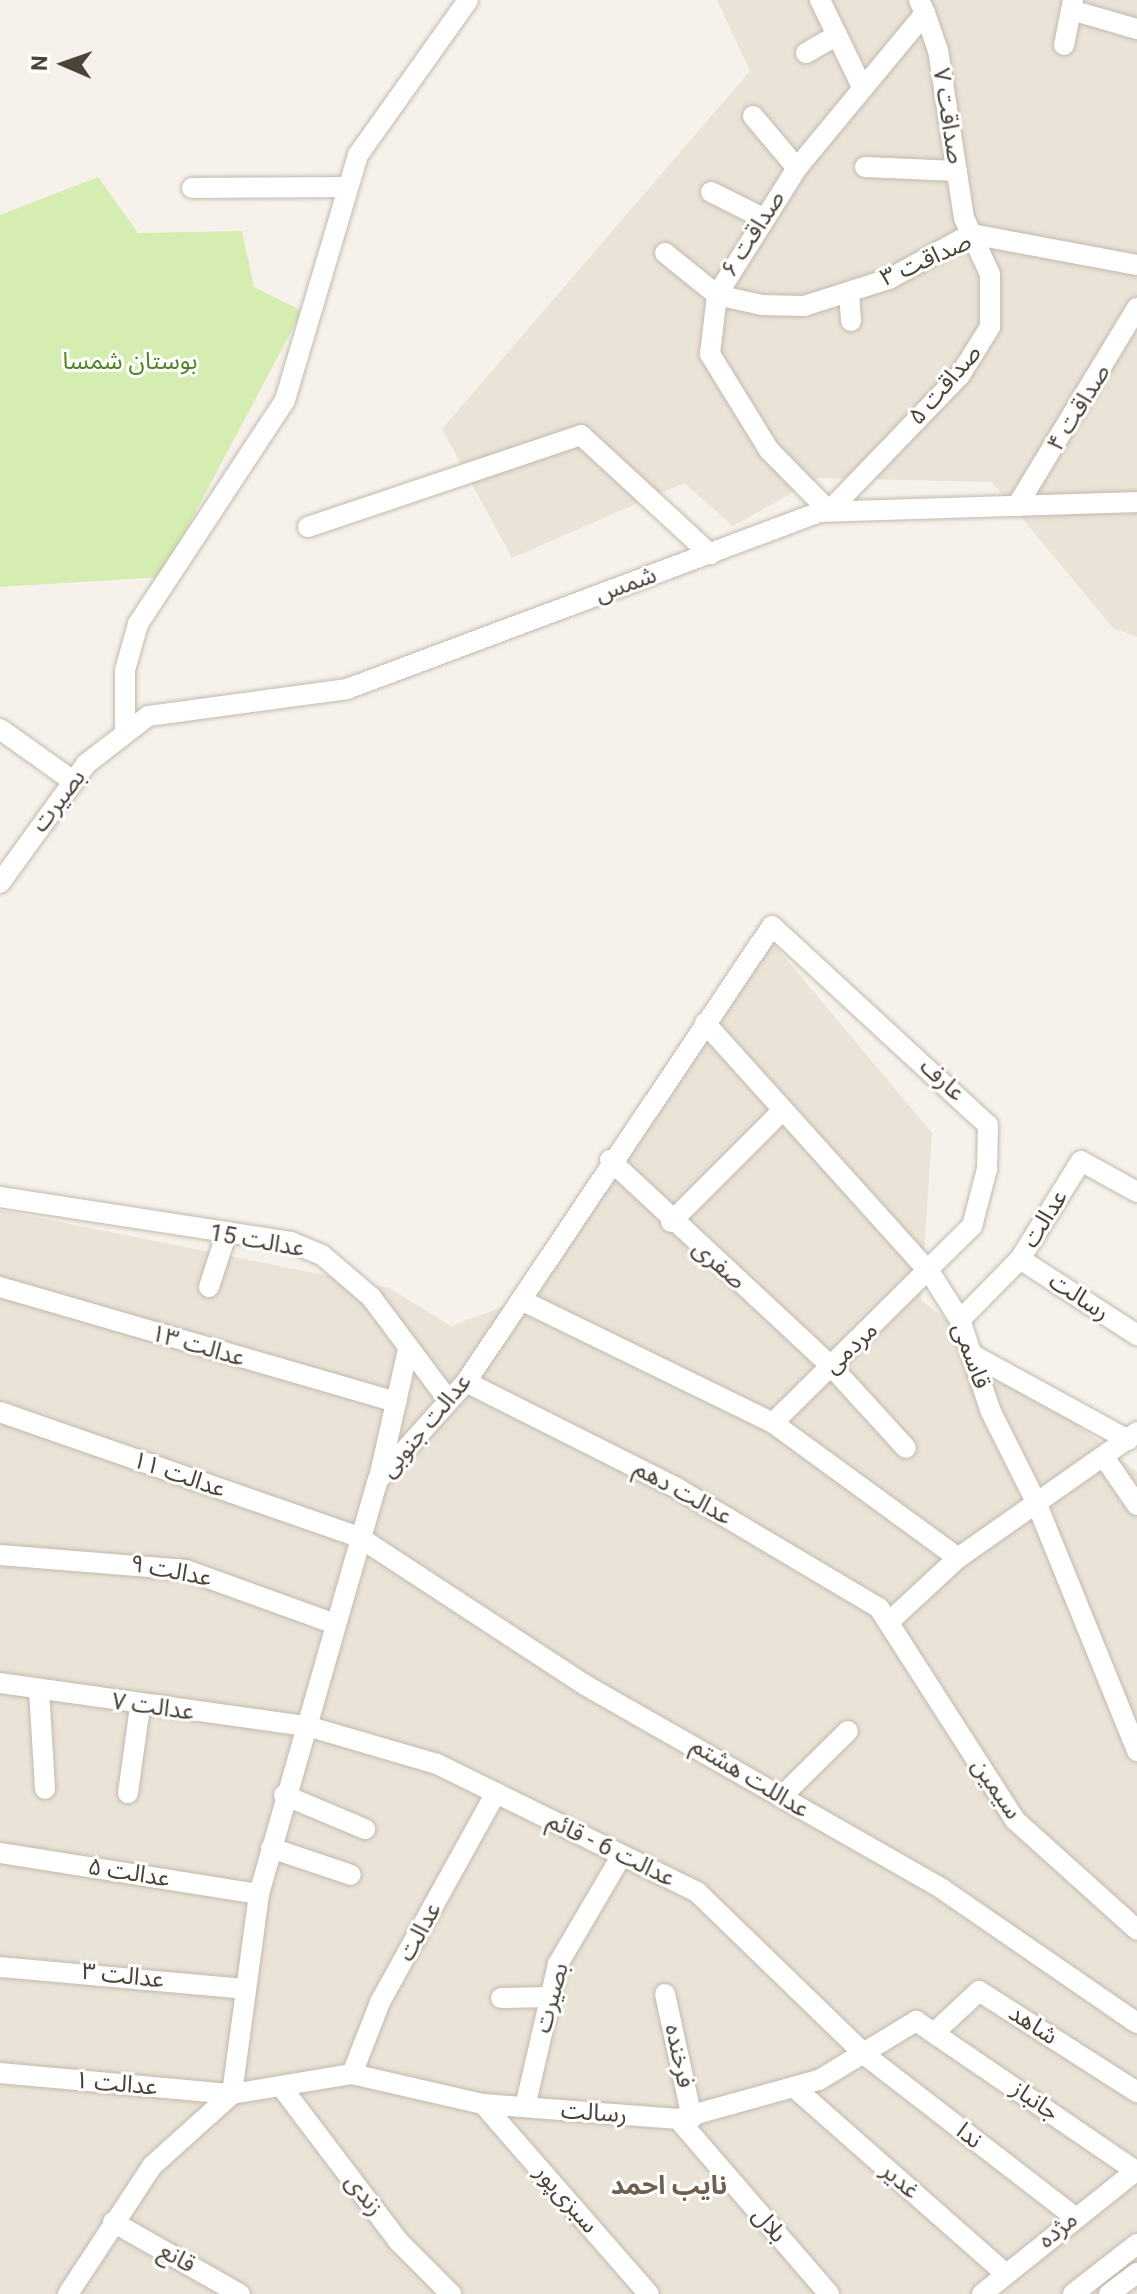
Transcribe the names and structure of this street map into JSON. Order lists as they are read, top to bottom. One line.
{"streets":{"street":["صداقت ۷","صداقت ۶","صداقت ۳","صداقت ۵","صداقت ۴","شمس","بصیرت","عارف","عدالت","عدالت 15","صفری","رسالت","عدالت ۱۳","مردمی","قاسمی","عدالت جنوبی","عدالت ۱۱","عدالت دهم","عدالت ۹","عدالت ۷","عداللت هشتم","سیمین","عدالت 6 - قائم","عدالت ۵","عدالت ۳","شاهد","فرخنده","عدالت ۱","جانباز","ندا","غدیر","زندی","سبزی‌پور","بلال","مژده","قانع"]},"crossings":[["صداقت ۷","صداقت ۶"],["صداقت ۷","صداقت ۳"],["صداقت ۷","صداقت ۵"],["صداقت ۶","صداقت ۳"],["صداقت ۶","صداقت ۵"],["صداقت ۶","شمس"],["صداقت ۳","صداقت ۵"],["صداقت ۵","شمس"],["صداقت ۴","شمس"],["شمس","بصیرت"],["بصیرت","رسالت"],["بصیرت","عدالت 6 - قائم"],["عارف","مردمی"],["عارف","قاسمی"],["عارف","عدالت جنوبی"],["عدالت","رسالت"],["عدالت","قاسمی"],["عدالت","عدالت 6 - قائم"],["عدالت 15","عدالت جنوبی"],["صفری","مردمی"],["صفری","عدالت جنوبی"],["رسالت","عدالت جنوبی"],["رسالت","عدالت 6 - قائم"],["رسالت","شاهد"],["رسالت","فرخنده"],["رسالت","عدالت ۱"],["رسالت","جانباز"],["رسالت","ندا"],["رسالت","غدیر"],["رسالت","زندی"],["رسالت","سبزی‌پور"],["رسالت","بلال"],["مردمی","قاسمی"],["قاسمی","عدالت جنوبی"],["عدالت جنوبی","عدالت ۱۱"],["عدالت جنوبی","عدالت دهم"],["عدالت جنوبی","عدالت ۹"],["عدالت جنوبی","عدالت ۷"],["عدالت جنوبی","عداللت هشتم"],["عدالت جنوبی","عدالت 6 - قائم"],["عدالت جنوبی","عدالت ۵"],["عدالت جنوبی","عدالت ۳"],["عدالت جنوبی","عدالت ۱"],["عدالت ۱۱","عداللت هشتم"],["عدالت دهم","سیمین"],["عدالت ۷","عدالت 6 - قائم"],["عدالت 6 - قائم","ندا"],["شاهد","جانباز"],["فرخنده","بلال"],["جانباز","مژده"],["ندا","مژده"],["غدیر","مژده"]],"districts":["نایب احمد"],"parks":["بوستان شمسا"],"north":"left"}
